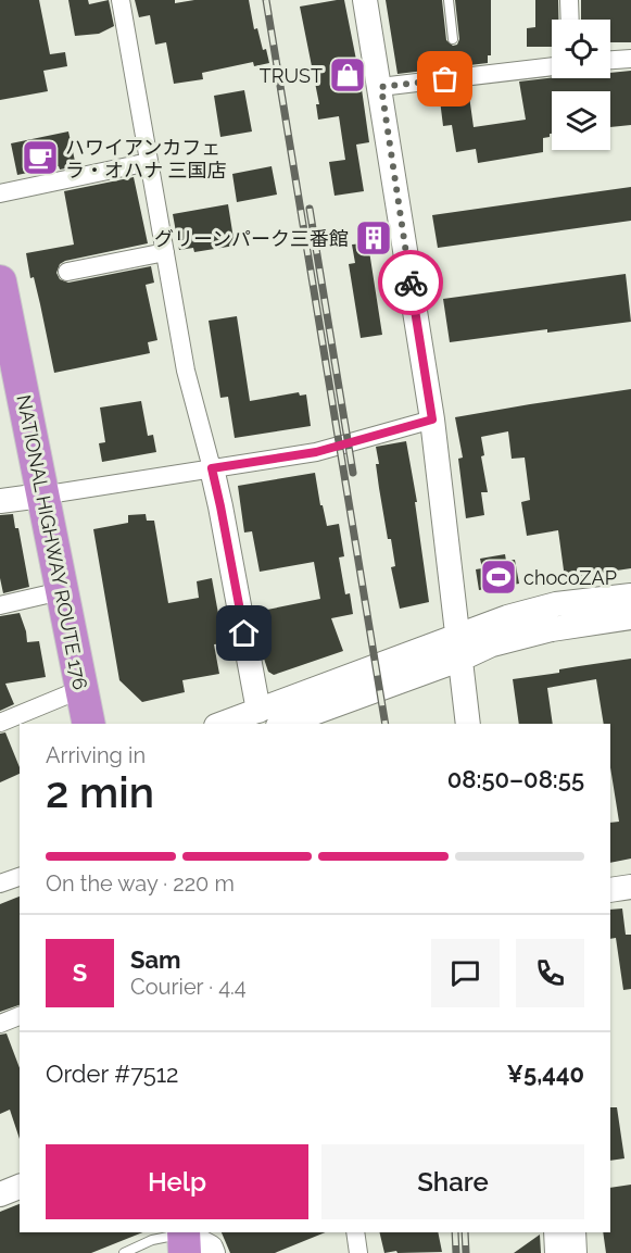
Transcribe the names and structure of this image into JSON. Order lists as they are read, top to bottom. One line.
{"streets":{"highway":["NATIONAL HIGHWAY ROUTE 176"]},"places":{"shop":["TRUST"],"cafe":["ハワイアンカフェ ラ・オハナ 三国店"],"building":["グリーンパーク三番館"],"sports":["chocoZAP"]},"page":{"heading":["2 min","Arriving in","08:50–08:55"],"panel":["Sam","Courier · 4.4","Order #7512","¥5,440"],"bar":"On the way · 220 m","round":"S","buttons":["Help","Share"]}}
